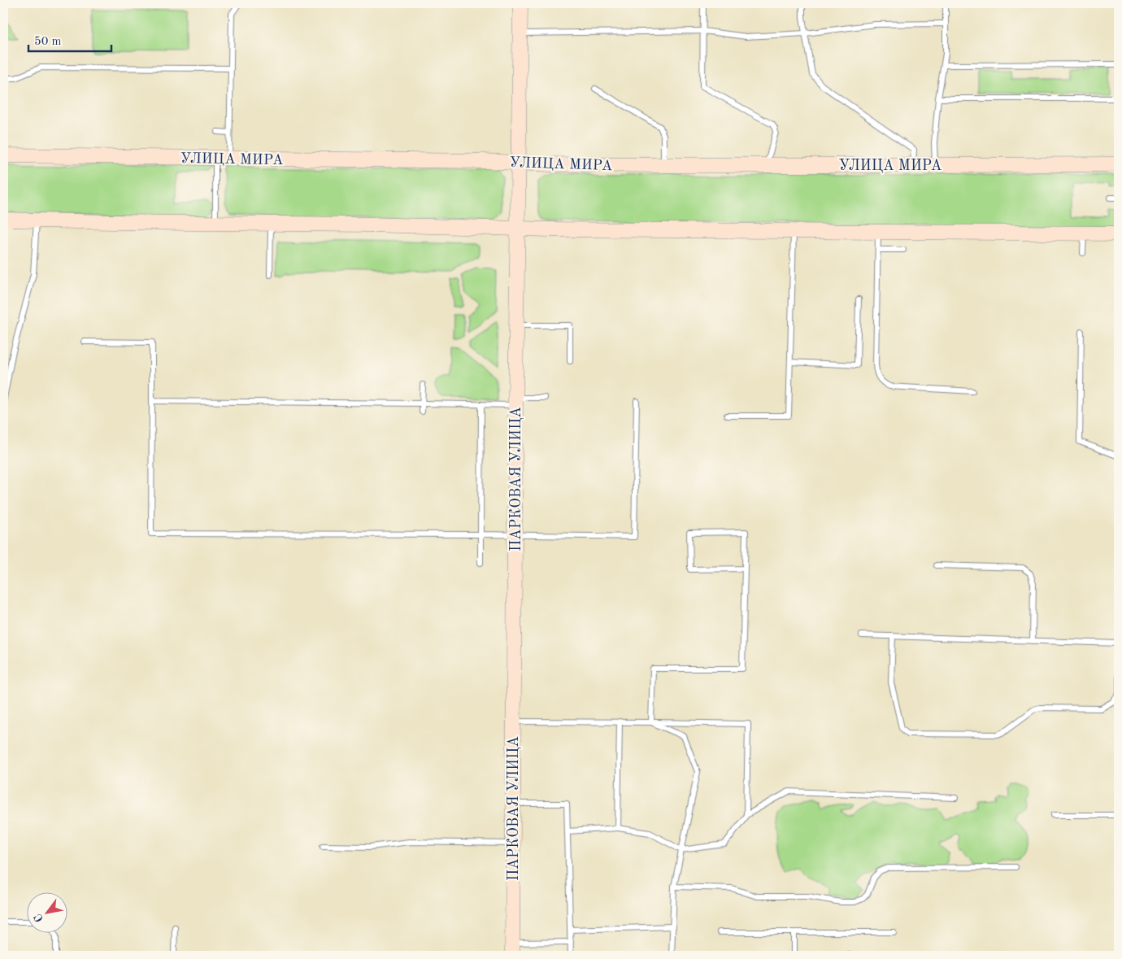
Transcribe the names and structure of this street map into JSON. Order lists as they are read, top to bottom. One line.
{"streets":{"main road":["УЛИЦА МИРА","ПАРКОВАЯ УЛИЦА"]},"crossings":[["УЛИЦА МИРА","ПАРКОВАЯ УЛИЦА"]],"scale_bar":"50 m","north":"bottom left"}
